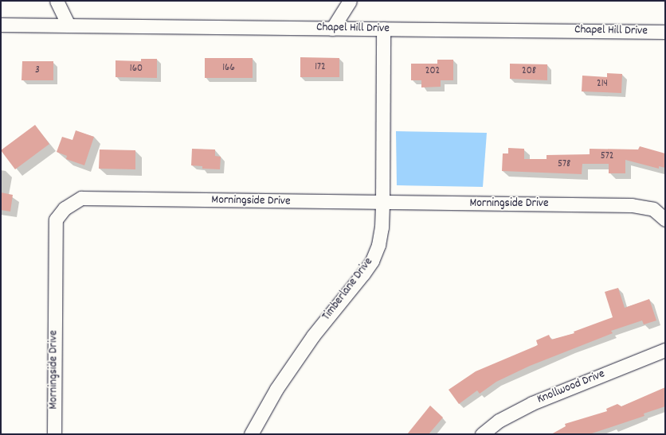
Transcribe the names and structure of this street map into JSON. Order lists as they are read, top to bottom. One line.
{"streets":{"street":["Chapel Hill Drive","Morningside Drive","Timberlane Drive","Knollwood Drive"]},"crossings":[["Chapel Hill Drive","Timberlane Drive"],["Morningside Drive","Timberlane Drive"]],"house_numbers":["172","166","160","3","202","208","214","572","578"]}
